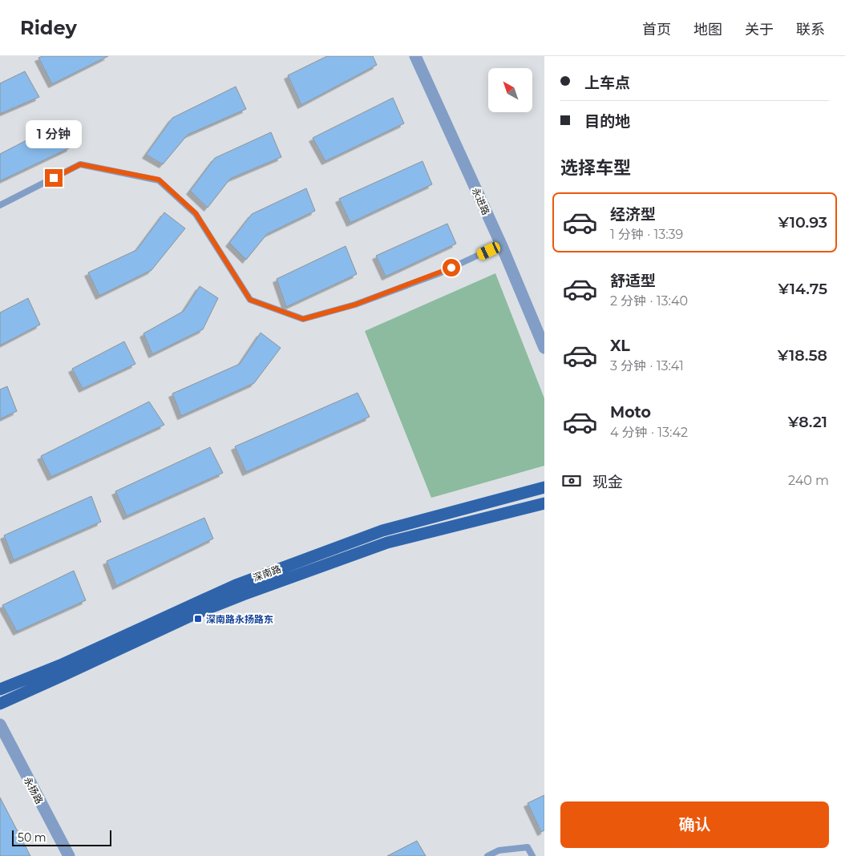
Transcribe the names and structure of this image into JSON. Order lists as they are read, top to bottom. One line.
{"streets":{"main road":["深南路"],"street":["永进路","永扬路"]},"places":{"transit":["深南路永扬路东"]},"scale_bar":"50 m","north":"top left","page":{"header":"Ridey","nav":["首页","地图","关于","联系"],"banner":["上车点","目的地"],"bubble":"1 分钟","heading":"选择车型","list":[{"name":"经济型","note":"1 分钟 · 13:39","value":"¥10.93"},{"name":"舒适型","note":"2 分钟 · 13:40","value":"¥14.75"},{"name":"XL","note":"3 分钟 · 13:41","value":"¥18.58"},{"name":"Moto","note":"4 分钟 · 13:42","value":"¥8.21"}],"pay":["现金","240 m"],"buttons":"确认","scale":"50 m"}}
